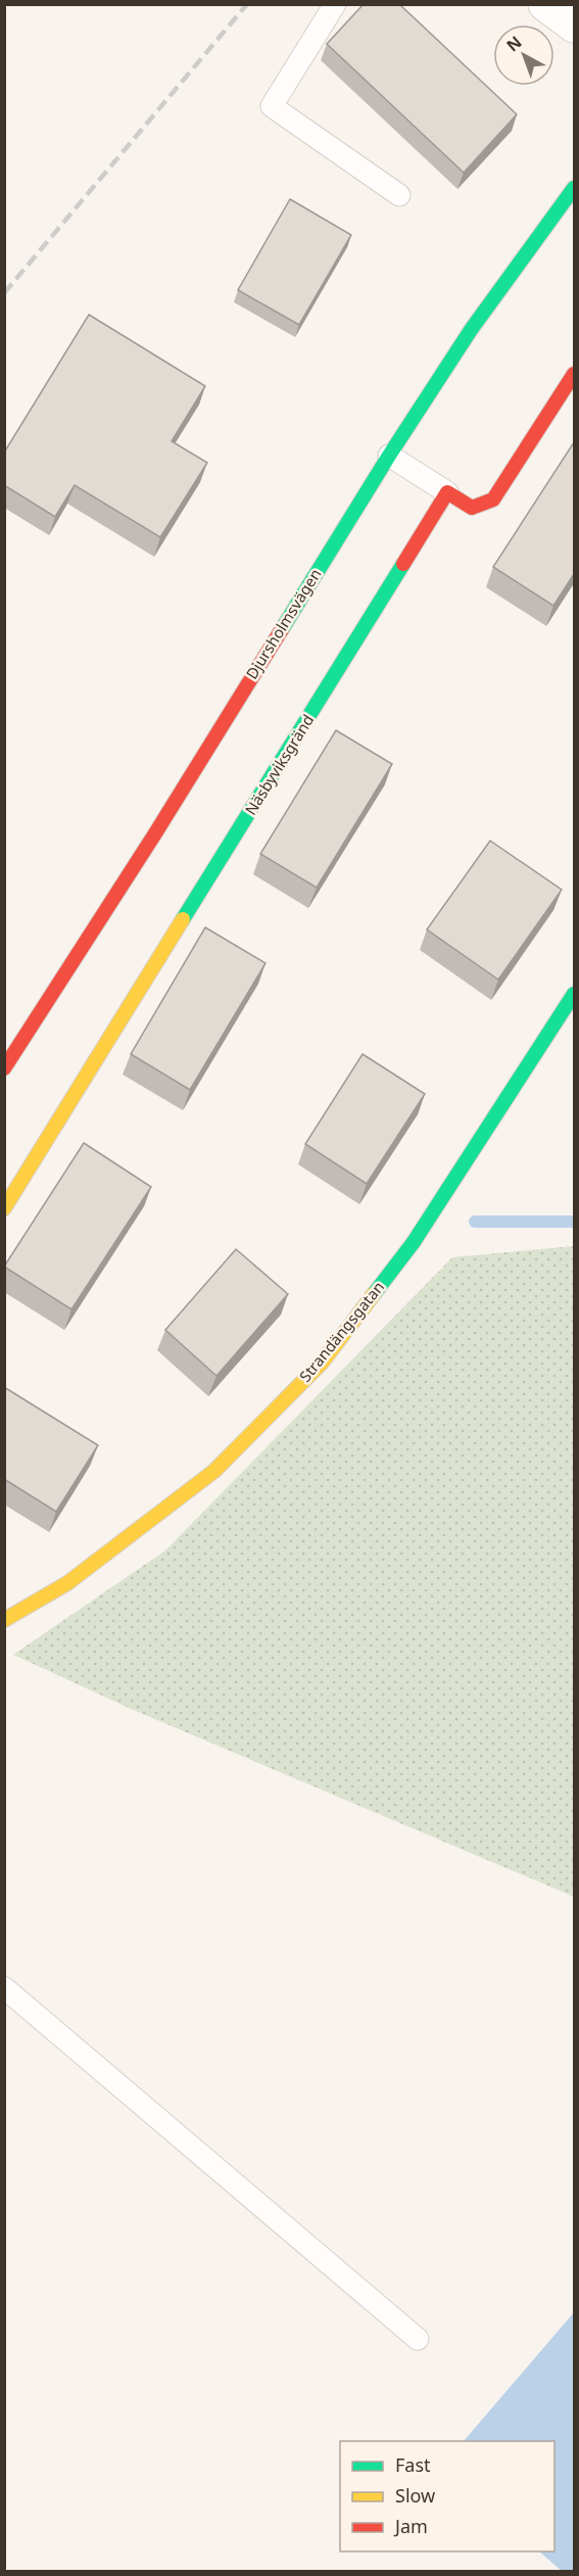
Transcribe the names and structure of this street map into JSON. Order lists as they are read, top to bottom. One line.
{"streets":{"street":["Djursholmsvägen","Näsbyviksgränd","Strandängsgatan"]},"legend":["Fast","Slow","Jam"],"north":"top left"}
